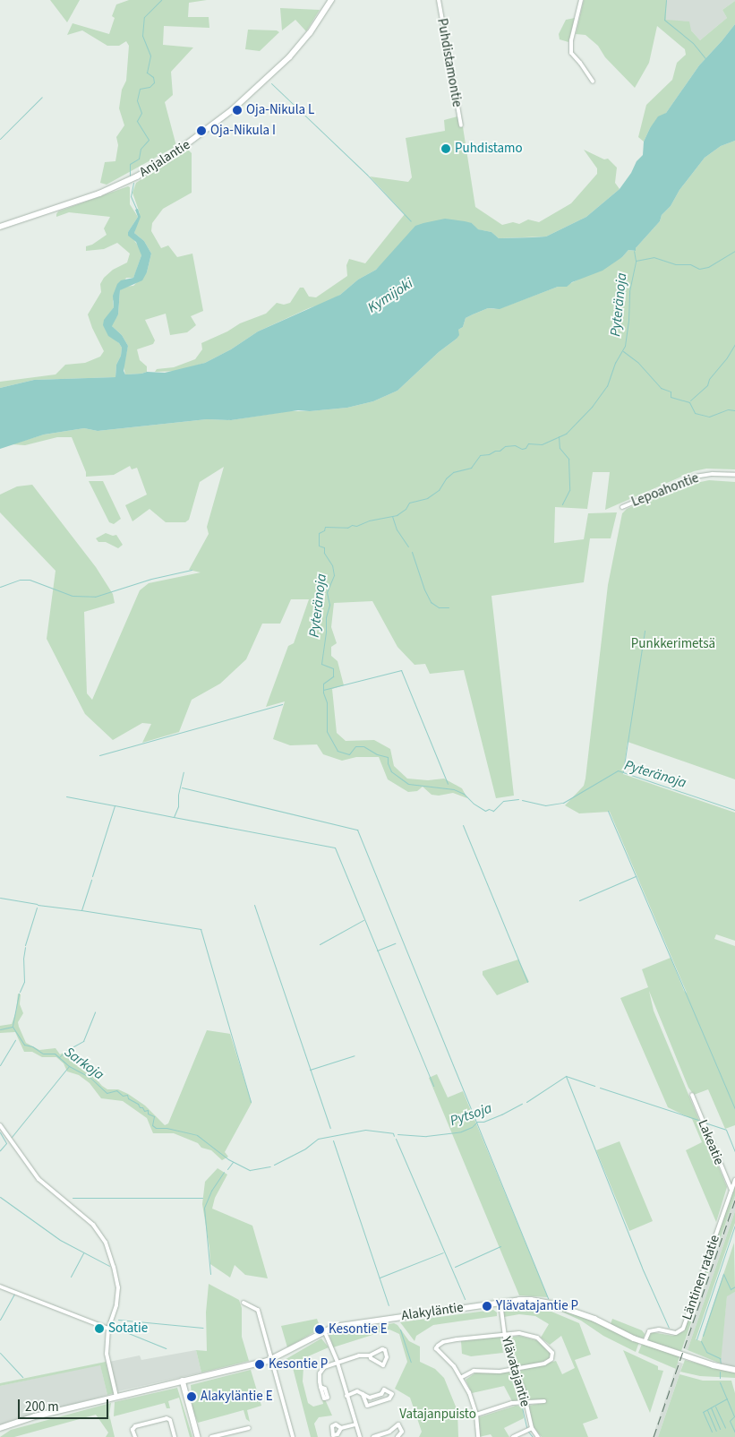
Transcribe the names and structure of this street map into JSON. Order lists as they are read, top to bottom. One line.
{"streets":{"street":["Puhdistamontie","Anjalantie","Lepoahontie","Lakeatie","Läntinen ratatie","Alakyläntie","Ylävatajantie"]},"crossings":[["Lakeatie","Läntinen ratatie"],["Läntinen ratatie","Alakyläntie"],["Alakyläntie","Ylävatajantie"]],"water":["Kymijoki","Pyteränoja","Sarkoja","Pytsoja"],"parks":["Punkkerimetsä","Vatajanpuisto"],"places":["Oja-Nikula L","Oja-Nikula I","Puhdistamo","Ylävatajantie P","Sotatie","Kesontie E","Kesontie P","Alakyläntie E"],"scale_bar":"200 m"}
